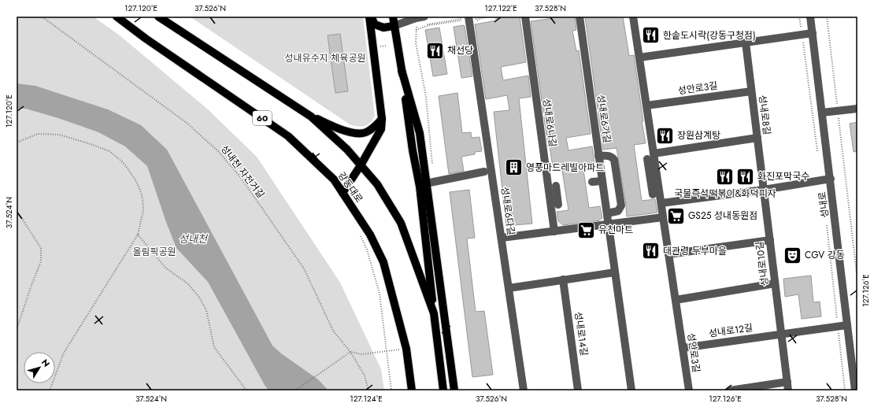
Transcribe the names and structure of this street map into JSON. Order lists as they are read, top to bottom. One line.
{"streets":{"main road":["60","강동대로"],"street":["성안로3길","성내로8길","성내로6가길","성내로6나길","성내로","성내로6다길","성내로10길","성내로12길","성내로14길"],"path":["성내천 자전거길"]},"crossings":[["성안로3길","성내로8길"],["성안로3길","성내로12길"],["성내로8길","성내로10길"],["성내로","성내로12길"],["성내로10길","성내로12길"]],"water":["성내천"],"parks":["성내유수지 체육공원","올림픽공원"],"places":{"restaurant":["한솥도시락(강동구청점)","채선당","장원삼계탕","화진포막국수","국물즉석떡볶이&화덕피자","대관령 두부마을"],"building":["영풍마드레빌아파트"],"supermarket":["GS25 성내동원점","유천마트"],"theatre":["CGV 강동"]},"north":"top right","coordinates":["127.120°E","37.526°N","127.122°E","37.528°N","37.524°N","127.126°E","127.124°E"]}
